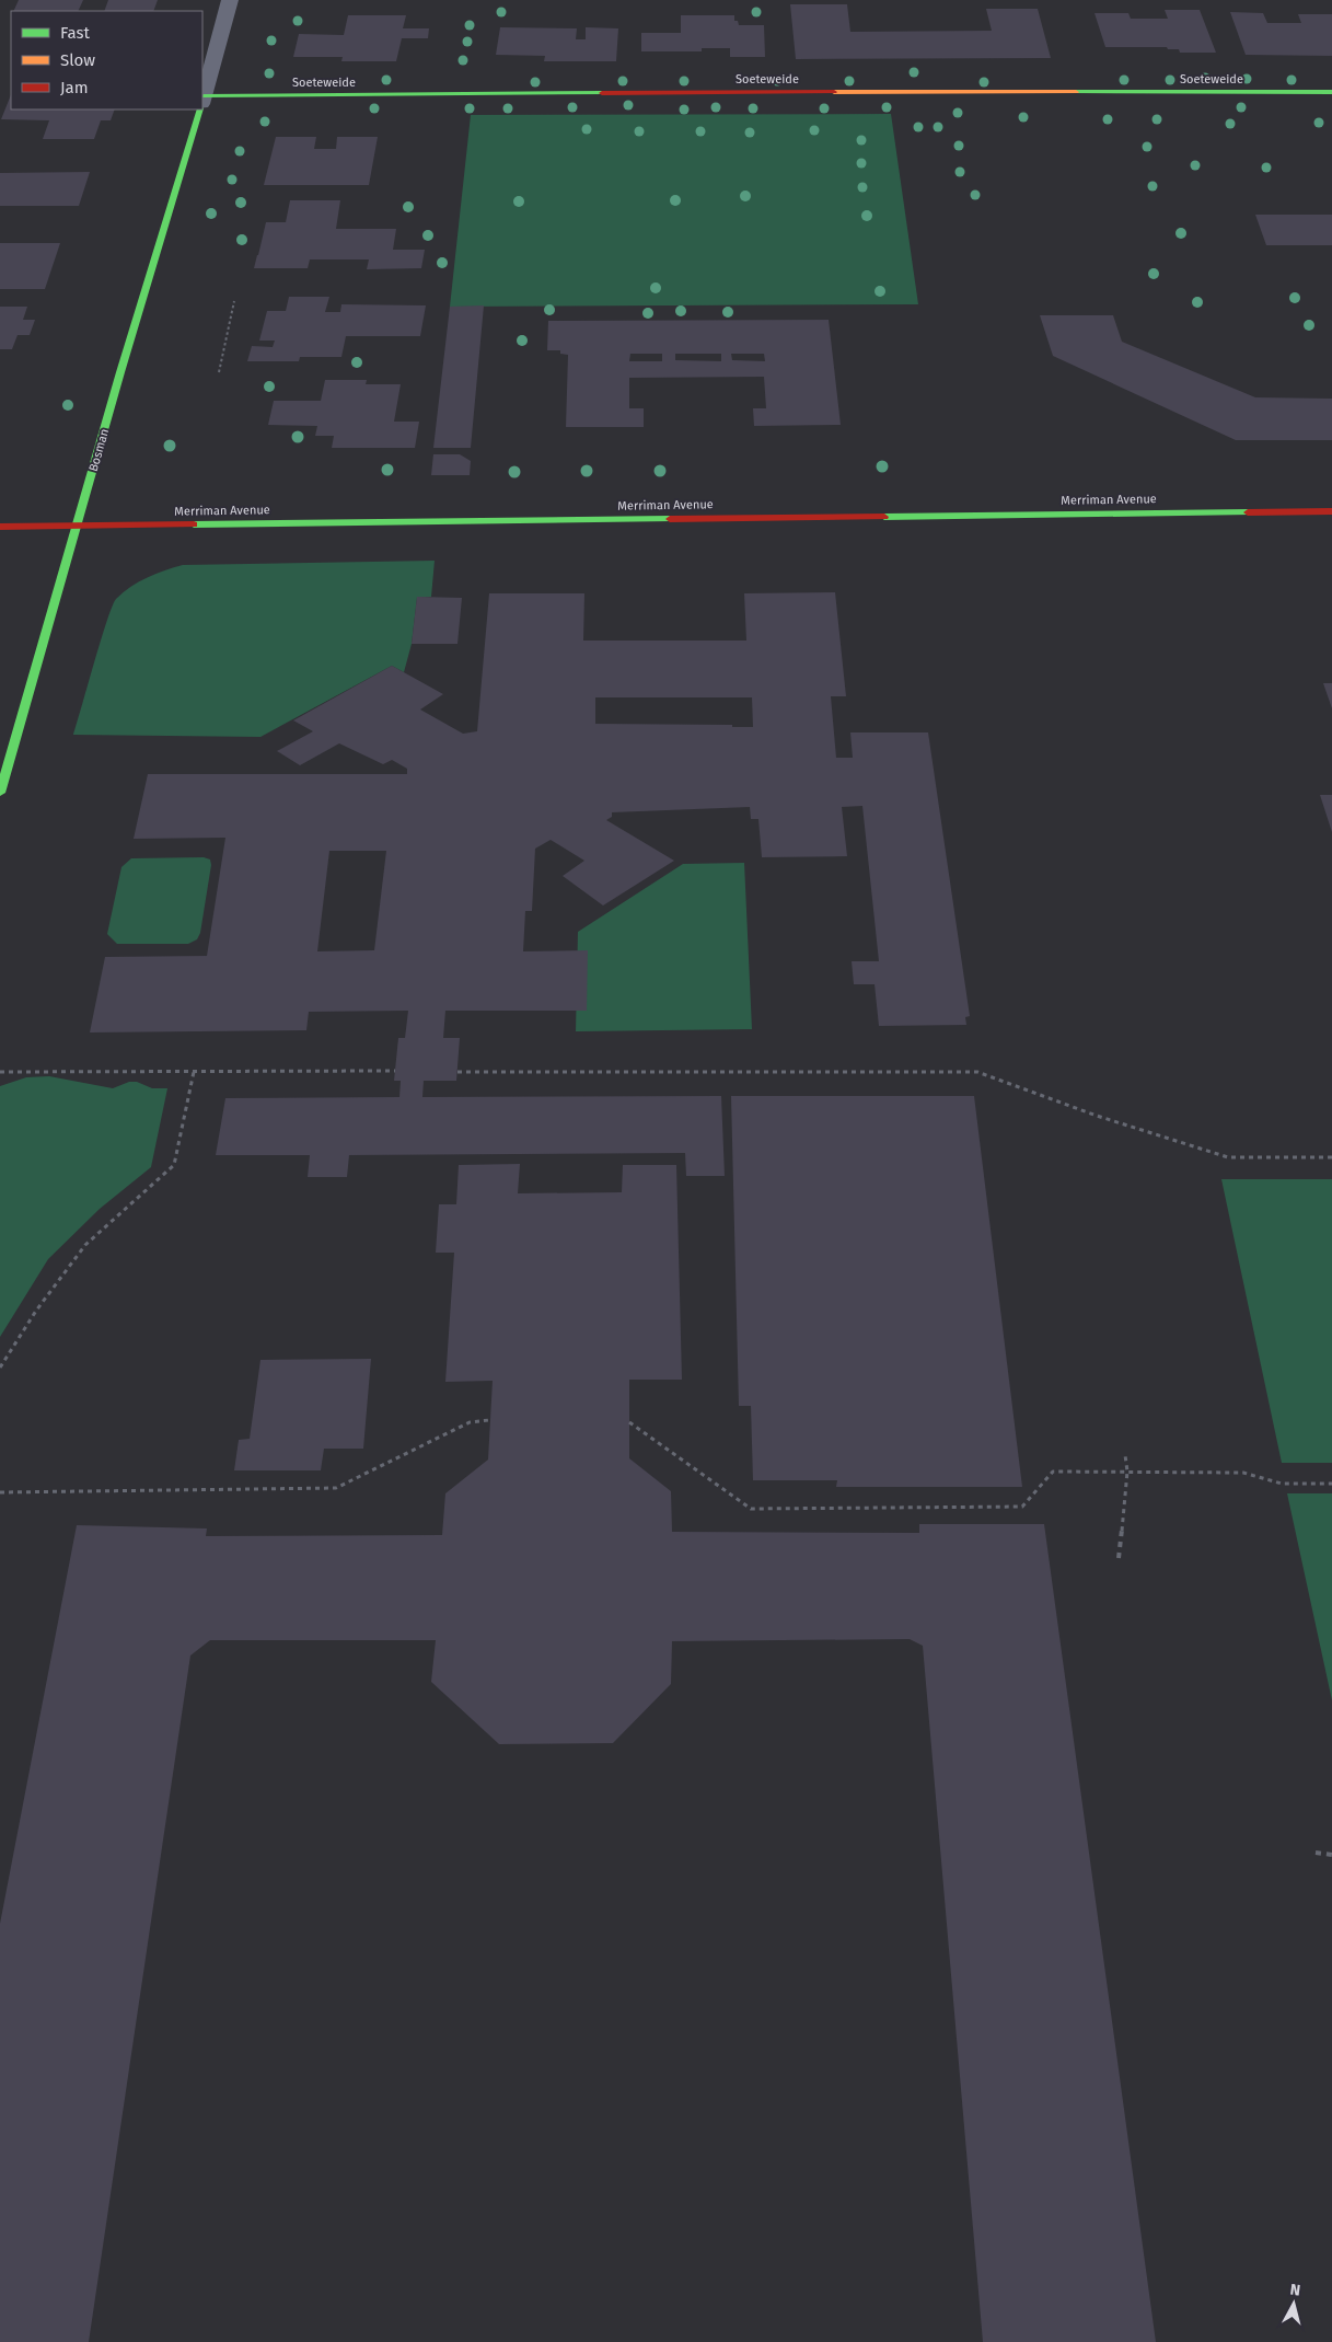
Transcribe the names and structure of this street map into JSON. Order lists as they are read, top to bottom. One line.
{"streets":{"street":["Soeteweide","Bosman","Merriman Avenue"]},"crossings":[["Bosman","Merriman Avenue"]],"legend":["Fast","Slow","Jam"],"north":"top"}
